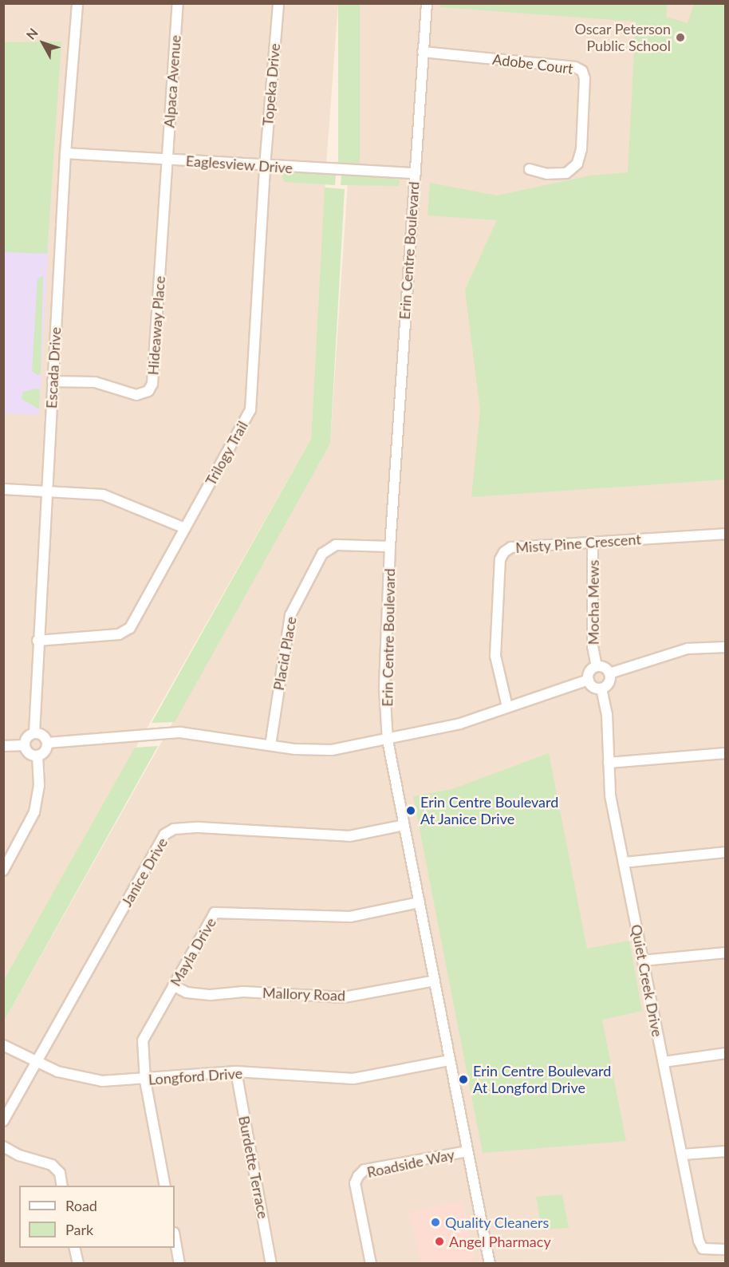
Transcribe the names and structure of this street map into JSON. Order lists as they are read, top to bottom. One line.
{"streets":{"street":["Adobe Court","Alpaca Avenue","Topeka Drive","Eaglesview Drive","Erin Centre Boulevard","Hideaway Place","Escada Drive","Trilogy Trail","Misty Pine Crescent","Mocha Mews","Placid Place","Janice Drive","Mayla Drive","Quiet Creek Drive","Mallory Road","Longford Drive","Roadside Way","Burdette Terrace"]},"crossings":[["Adobe Court","Erin Centre Boulevard"],["Alpaca Avenue","Eaglesview Drive"],["Alpaca Avenue","Hideaway Place"],["Topeka Drive","Eaglesview Drive"],["Topeka Drive","Trilogy Trail"],["Eaglesview Drive","Erin Centre Boulevard"],["Eaglesview Drive","Hideaway Place"],["Eaglesview Drive","Escada Drive"],["Eaglesview Drive","Trilogy Trail"],["Erin Centre Boulevard","Placid Place"],["Erin Centre Boulevard","Janice Drive"],["Erin Centre Boulevard","Mayla Drive"],["Erin Centre Boulevard","Mallory Road"],["Erin Centre Boulevard","Longford Drive"],["Erin Centre Boulevard","Roadside Way"],["Hideaway Place","Escada Drive"],["Escada Drive","Trilogy Trail"],["Misty Pine Crescent","Mocha Mews"],["Mocha Mews","Quiet Creek Drive"],["Janice Drive","Longford Drive"],["Mayla Drive","Mallory Road"],["Mayla Drive","Longford Drive"],["Longford Drive","Burdette Terrace"]],"places":["Oscar Peterson Public School","Erin Centre Boulevard At Janice Drive","Erin Centre Boulevard At Longford Drive","Quality Cleaners","Angel Pharmacy"],"legend":["Road","Park"],"north":"top left"}
